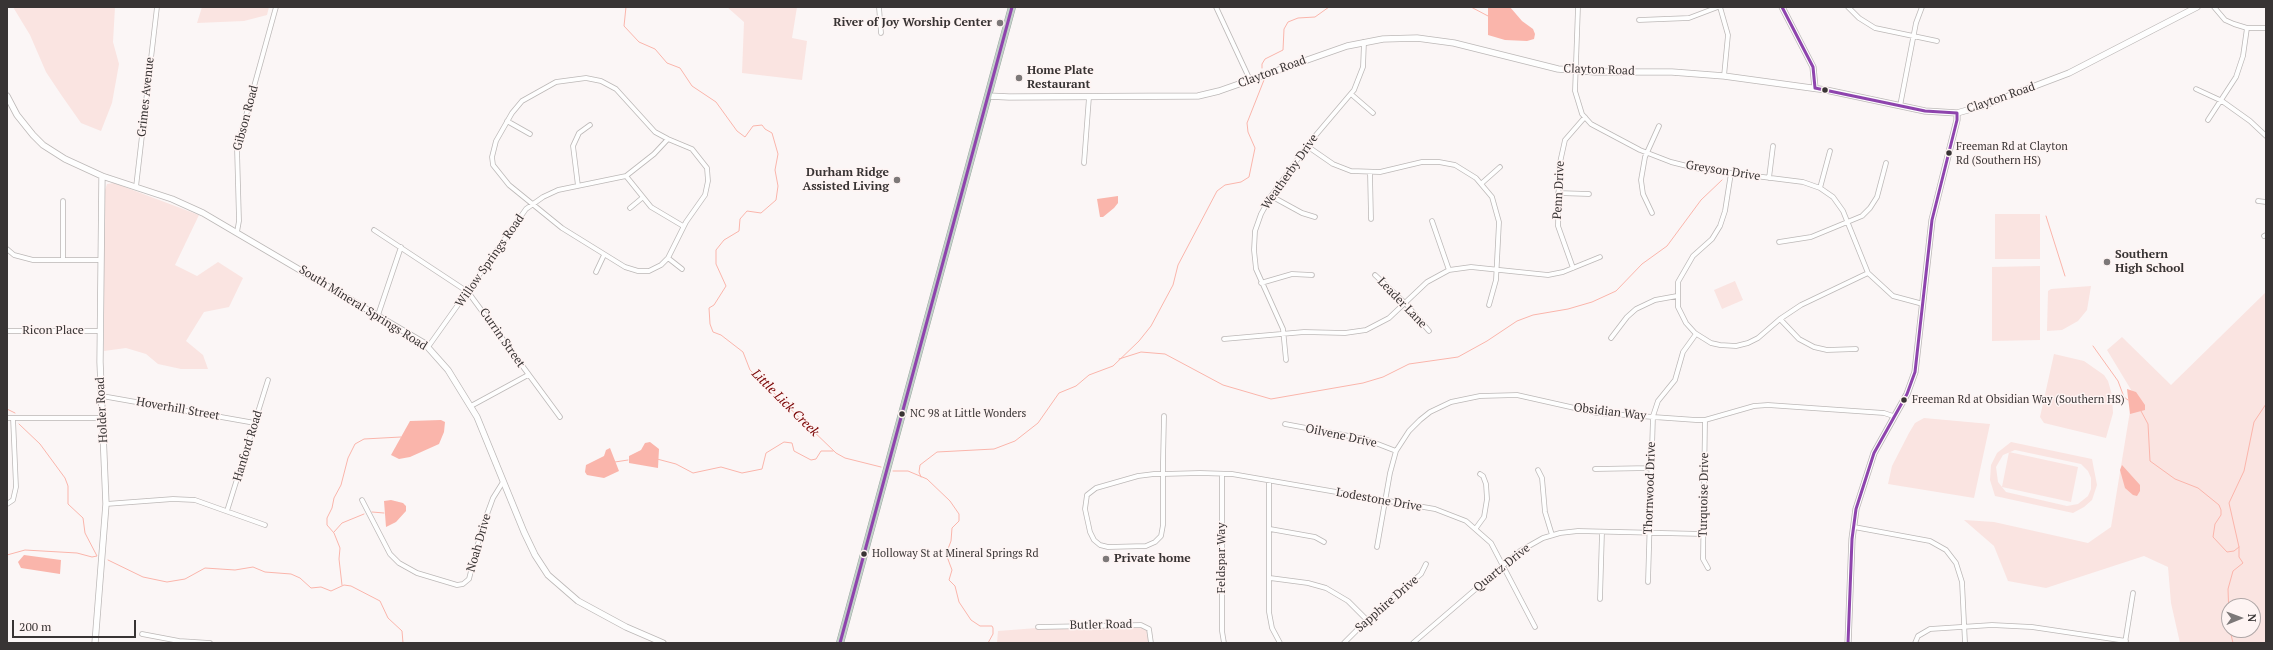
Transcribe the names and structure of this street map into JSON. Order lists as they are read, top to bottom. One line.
{"streets":{"street":["Clayton Road","Grimes Avenue","Gibson Road","Greyson Drive","Weatherby Drive","Penn Drive","Willow Springs Road","Leader Lane","South Mineral Springs Road","Ricon Place","Currin Street","Hoverhill Street","Holder Road","Obsidian Way","Oilvene Drive","Hanford Road","Thornwood Drive","Turquoise Drive","Lodestone Drive","Noah Drive","Feldspar Way","Quartz Drive","Sapphire Drive","Butler Road"]},"crossings":[["Clayton Road","Greyson Drive"],["Clayton Road","Weatherby Drive"],["Grimes Avenue","South Mineral Springs Road"],["Gibson Road","South Mineral Springs Road"],["Greyson Drive","Penn Drive"],["Willow Springs Road","South Mineral Springs Road"],["Willow Springs Road","Currin Street"],["South Mineral Springs Road","Holder Road"],["South Mineral Springs Road","Noah Drive"],["Ricon Place","Holder Road"],["Hoverhill Street","Holder Road"],["Hoverhill Street","Hanford Road"],["Obsidian Way","Oilvene Drive"],["Obsidian Way","Thornwood Drive"],["Obsidian Way","Turquoise Drive"],["Obsidian Way","Lodestone Drive"],["Thornwood Drive","Quartz Drive"],["Turquoise Drive","Quartz Drive"],["Lodestone Drive","Feldspar Way"],["Lodestone Drive","Quartz Drive"]],"water":["Little Lick Creek"],"places":["River of Joy Worship Center","Home Plate Restaurant","Freeman Rd at Clayton Rd (Southern HS)","Durham Ridge Assisted Living","Southern High School","Freeman Rd at Obsidian Way (Southern HS)","NC 98 at Little Wonders","Holloway St at Mineral Springs Rd","Private home"],"scale_bar":"200 m","north":"right"}
